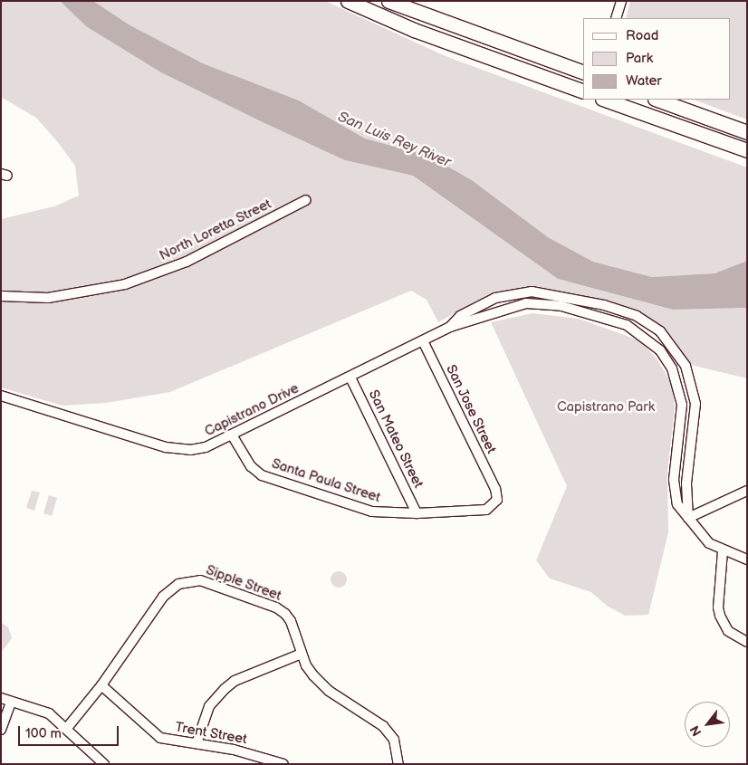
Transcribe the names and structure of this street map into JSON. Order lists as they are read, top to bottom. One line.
{"streets":{"street":["North Loretta Street","San Jose Street","Capistrano Drive","San Mateo Street","Santa Paula Street","Sipple Street","Trent Street"]},"crossings":[["San Jose Street","Capistrano Drive"],["San Jose Street","Santa Paula Street"],["Capistrano Drive","San Mateo Street"],["Capistrano Drive","Santa Paula Street"],["San Mateo Street","Santa Paula Street"],["Sipple Street","Trent Street"]],"water":["San Luis Rey River"],"parks":["Capistrano Park"],"legend":["Road","Park","Water"],"scale_bar":"100 m","north":"bottom left"}
